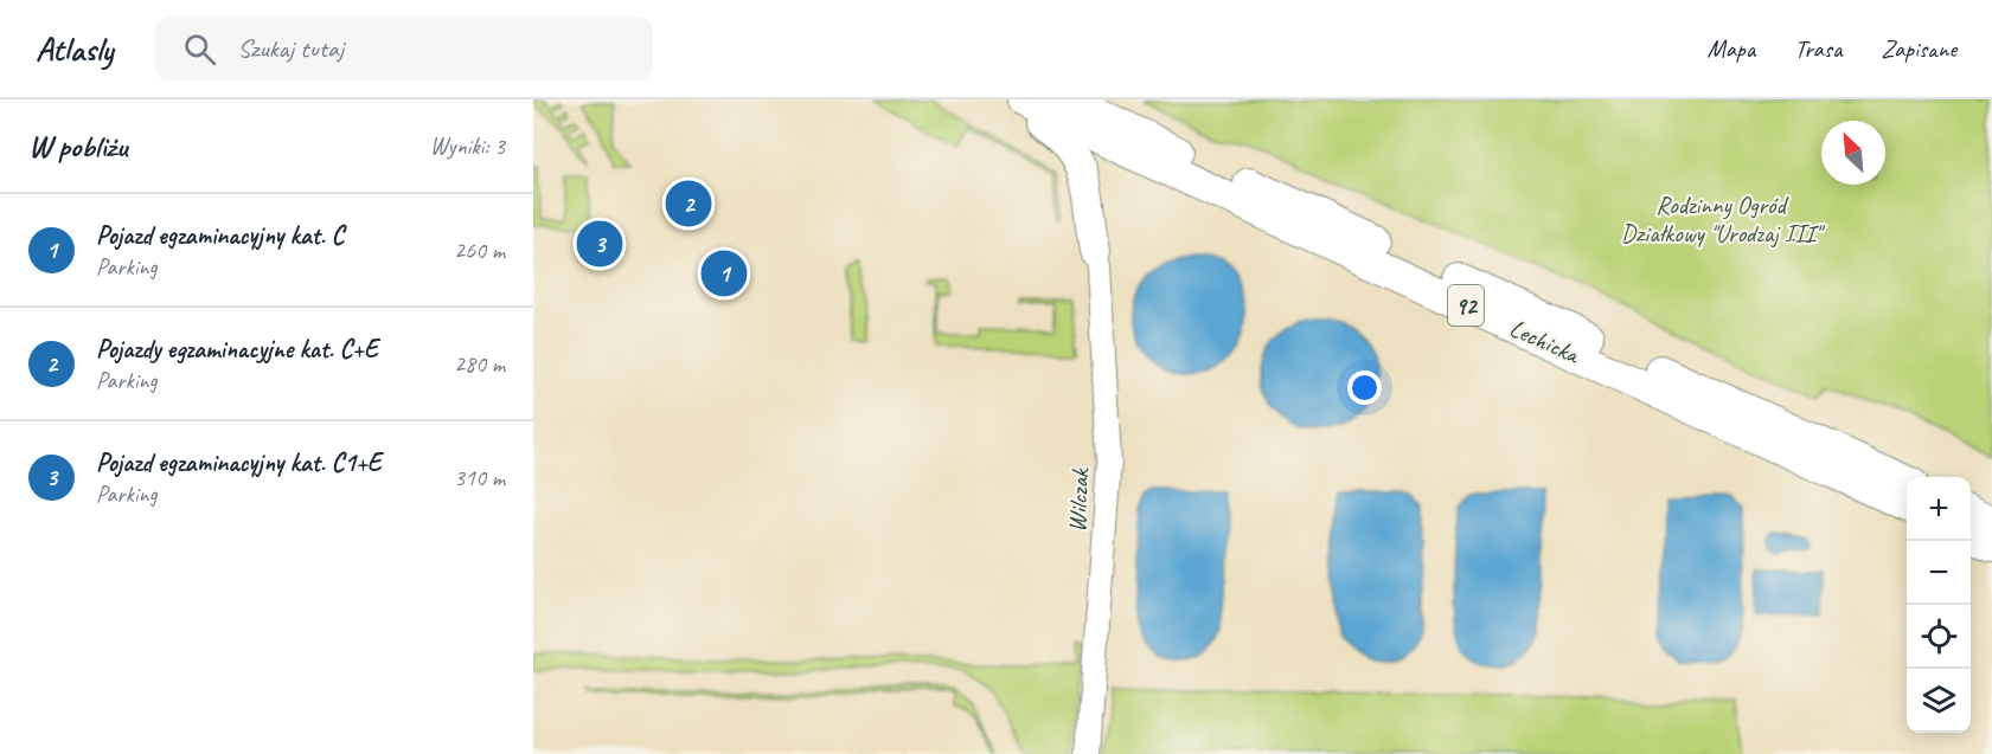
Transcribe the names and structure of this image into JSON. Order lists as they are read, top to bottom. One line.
{"streets":{"main road":["92","Lechicka"],"street":["Wilczak"]},"parks":["Rodzinny Ogród Działkowy \"Urodzaj III\""],"north":"top left","page":{"header":"Atlasly","search":"Szukaj tutaj","nav":["Mapa","Trasa","Zapisane"],"heading":["W pobliżu","Wyniki: 3"],"pins":["2","3","1"],"list":[{"mark":"1","name":"Pojazd egzaminacyjny kat. C","note":"Parking","value":"260 m"},{"mark":"2","name":"Pojazdy egzaminacyjne kat. C+E","note":"Parking","value":"280 m"},{"mark":"3","name":"Pojazd egzaminacyjny kat. C1+E","note":"Parking","value":"310 m"}],"map_buttons":["+","−"]}}
